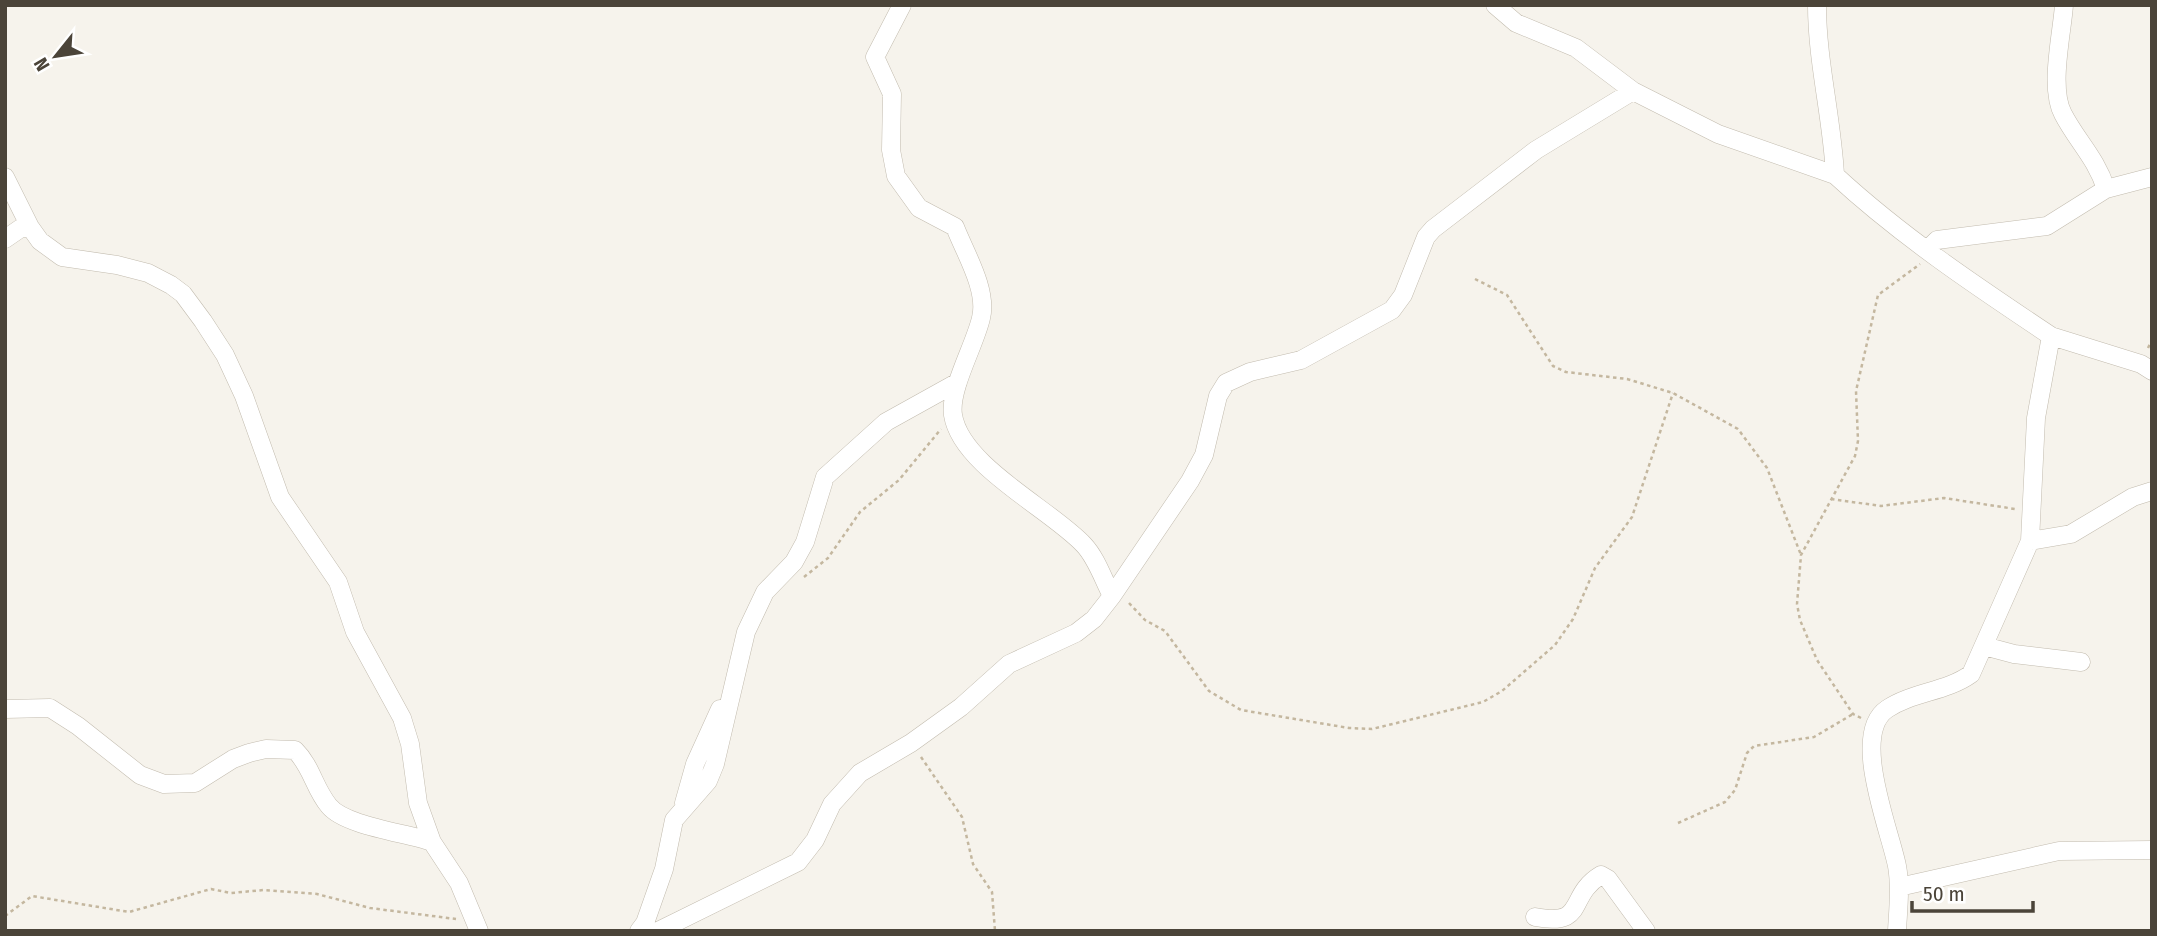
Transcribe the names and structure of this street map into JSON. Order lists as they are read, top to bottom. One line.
{"scale_bar":"50 m","north":"bottom left"}
